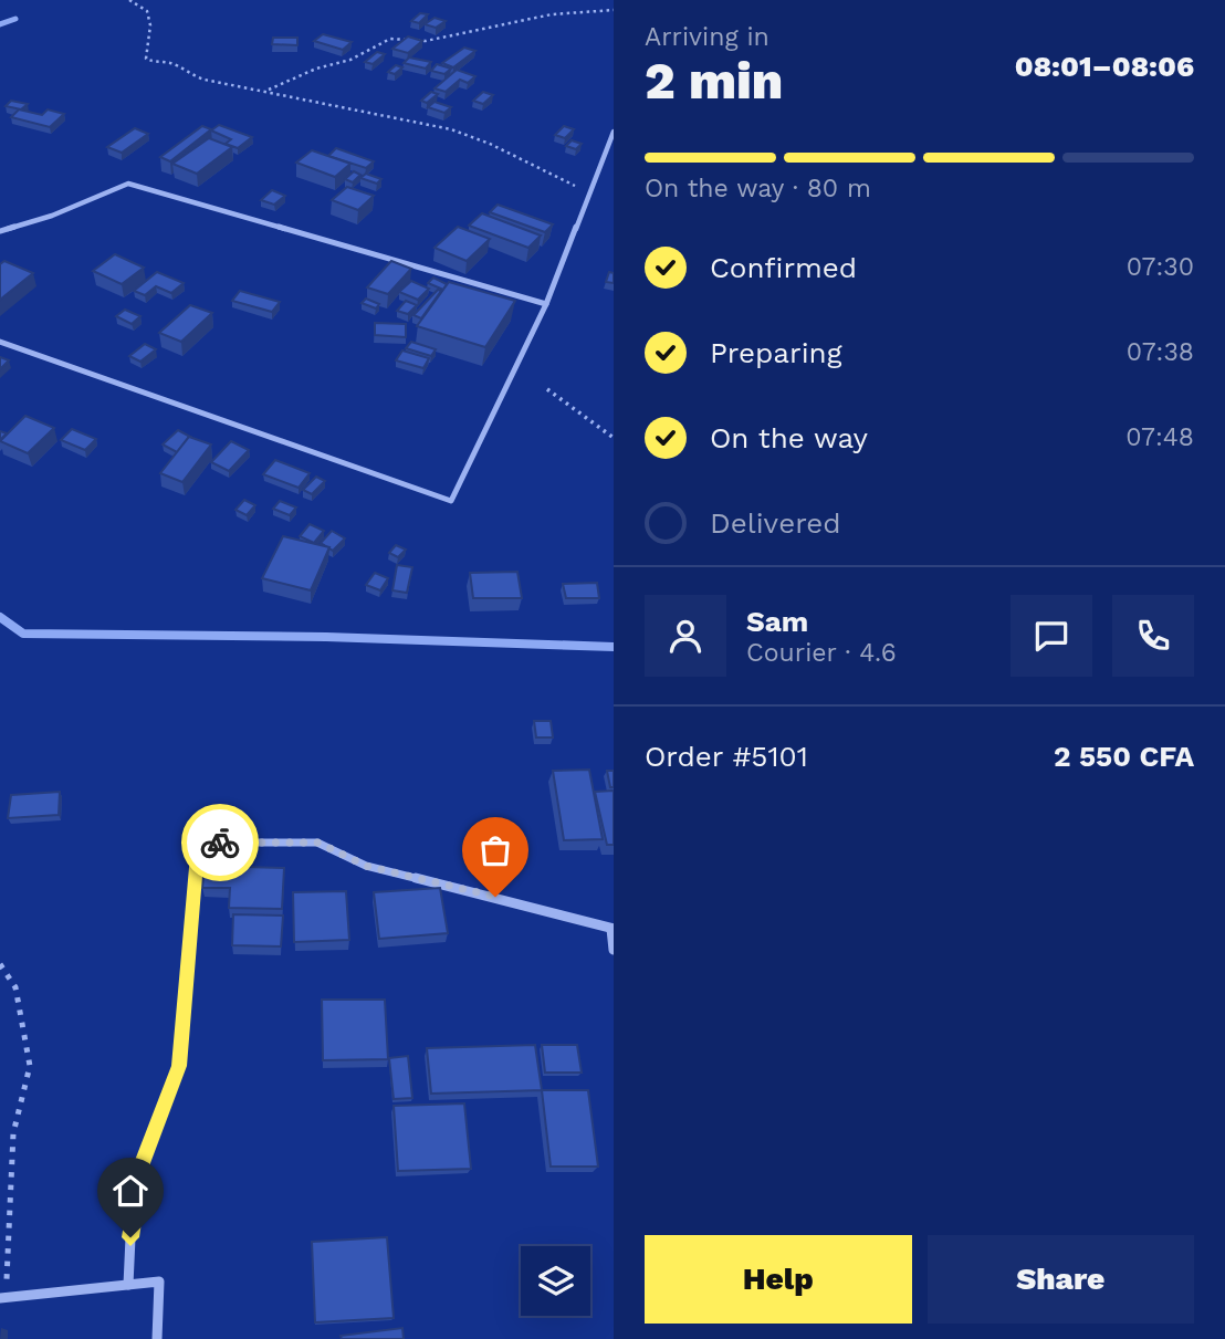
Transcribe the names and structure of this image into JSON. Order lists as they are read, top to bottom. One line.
{"page":{"heading":["2 min","Arriving in","08:01–08:06"],"panel":["Sam","Courier · 4.6","Order #5101","2 550 CFA"],"bar":"On the way · 80 m","list":[["Confirmed","07:30"],["Preparing","07:38"],["On the way","07:48"],"Delivered"],"buttons":["Help","Share"]}}
